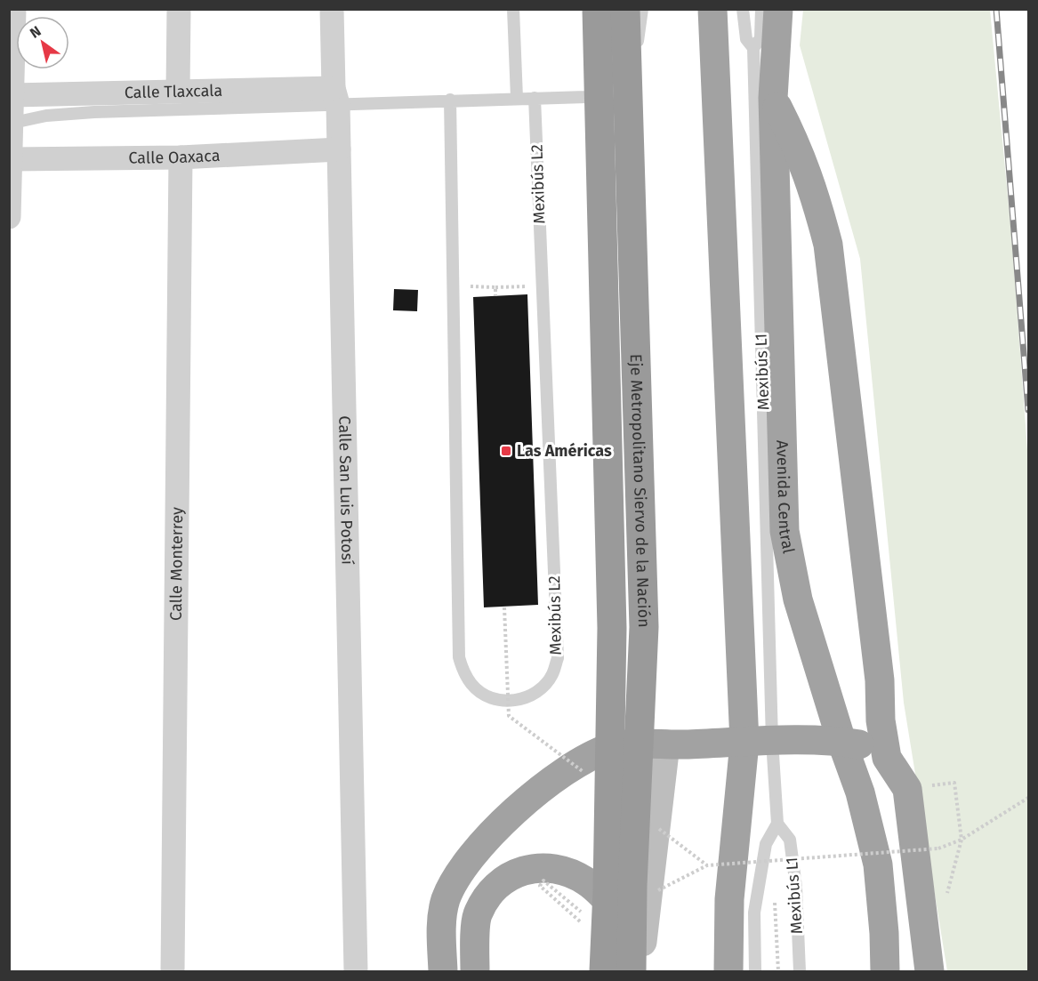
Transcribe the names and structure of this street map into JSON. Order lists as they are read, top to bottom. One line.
{"streets":{"highway":["Eje Metropolitano Siervo de la Nación","Avenida Central"],"street":["Calle Tlaxcala","Calle Oaxaca","Calle San Luis Potosí","Calle Monterrey"],"lane":["Mexibús L2","Mexibús L1"]},"crossings":[["Calle Tlaxcala","Calle San Luis Potosí"],["Calle Oaxaca","Calle San Luis Potosí"],["Calle Oaxaca","Calle Monterrey"]],"places":{"transit":["Las Américas"]},"north":"top left"}
